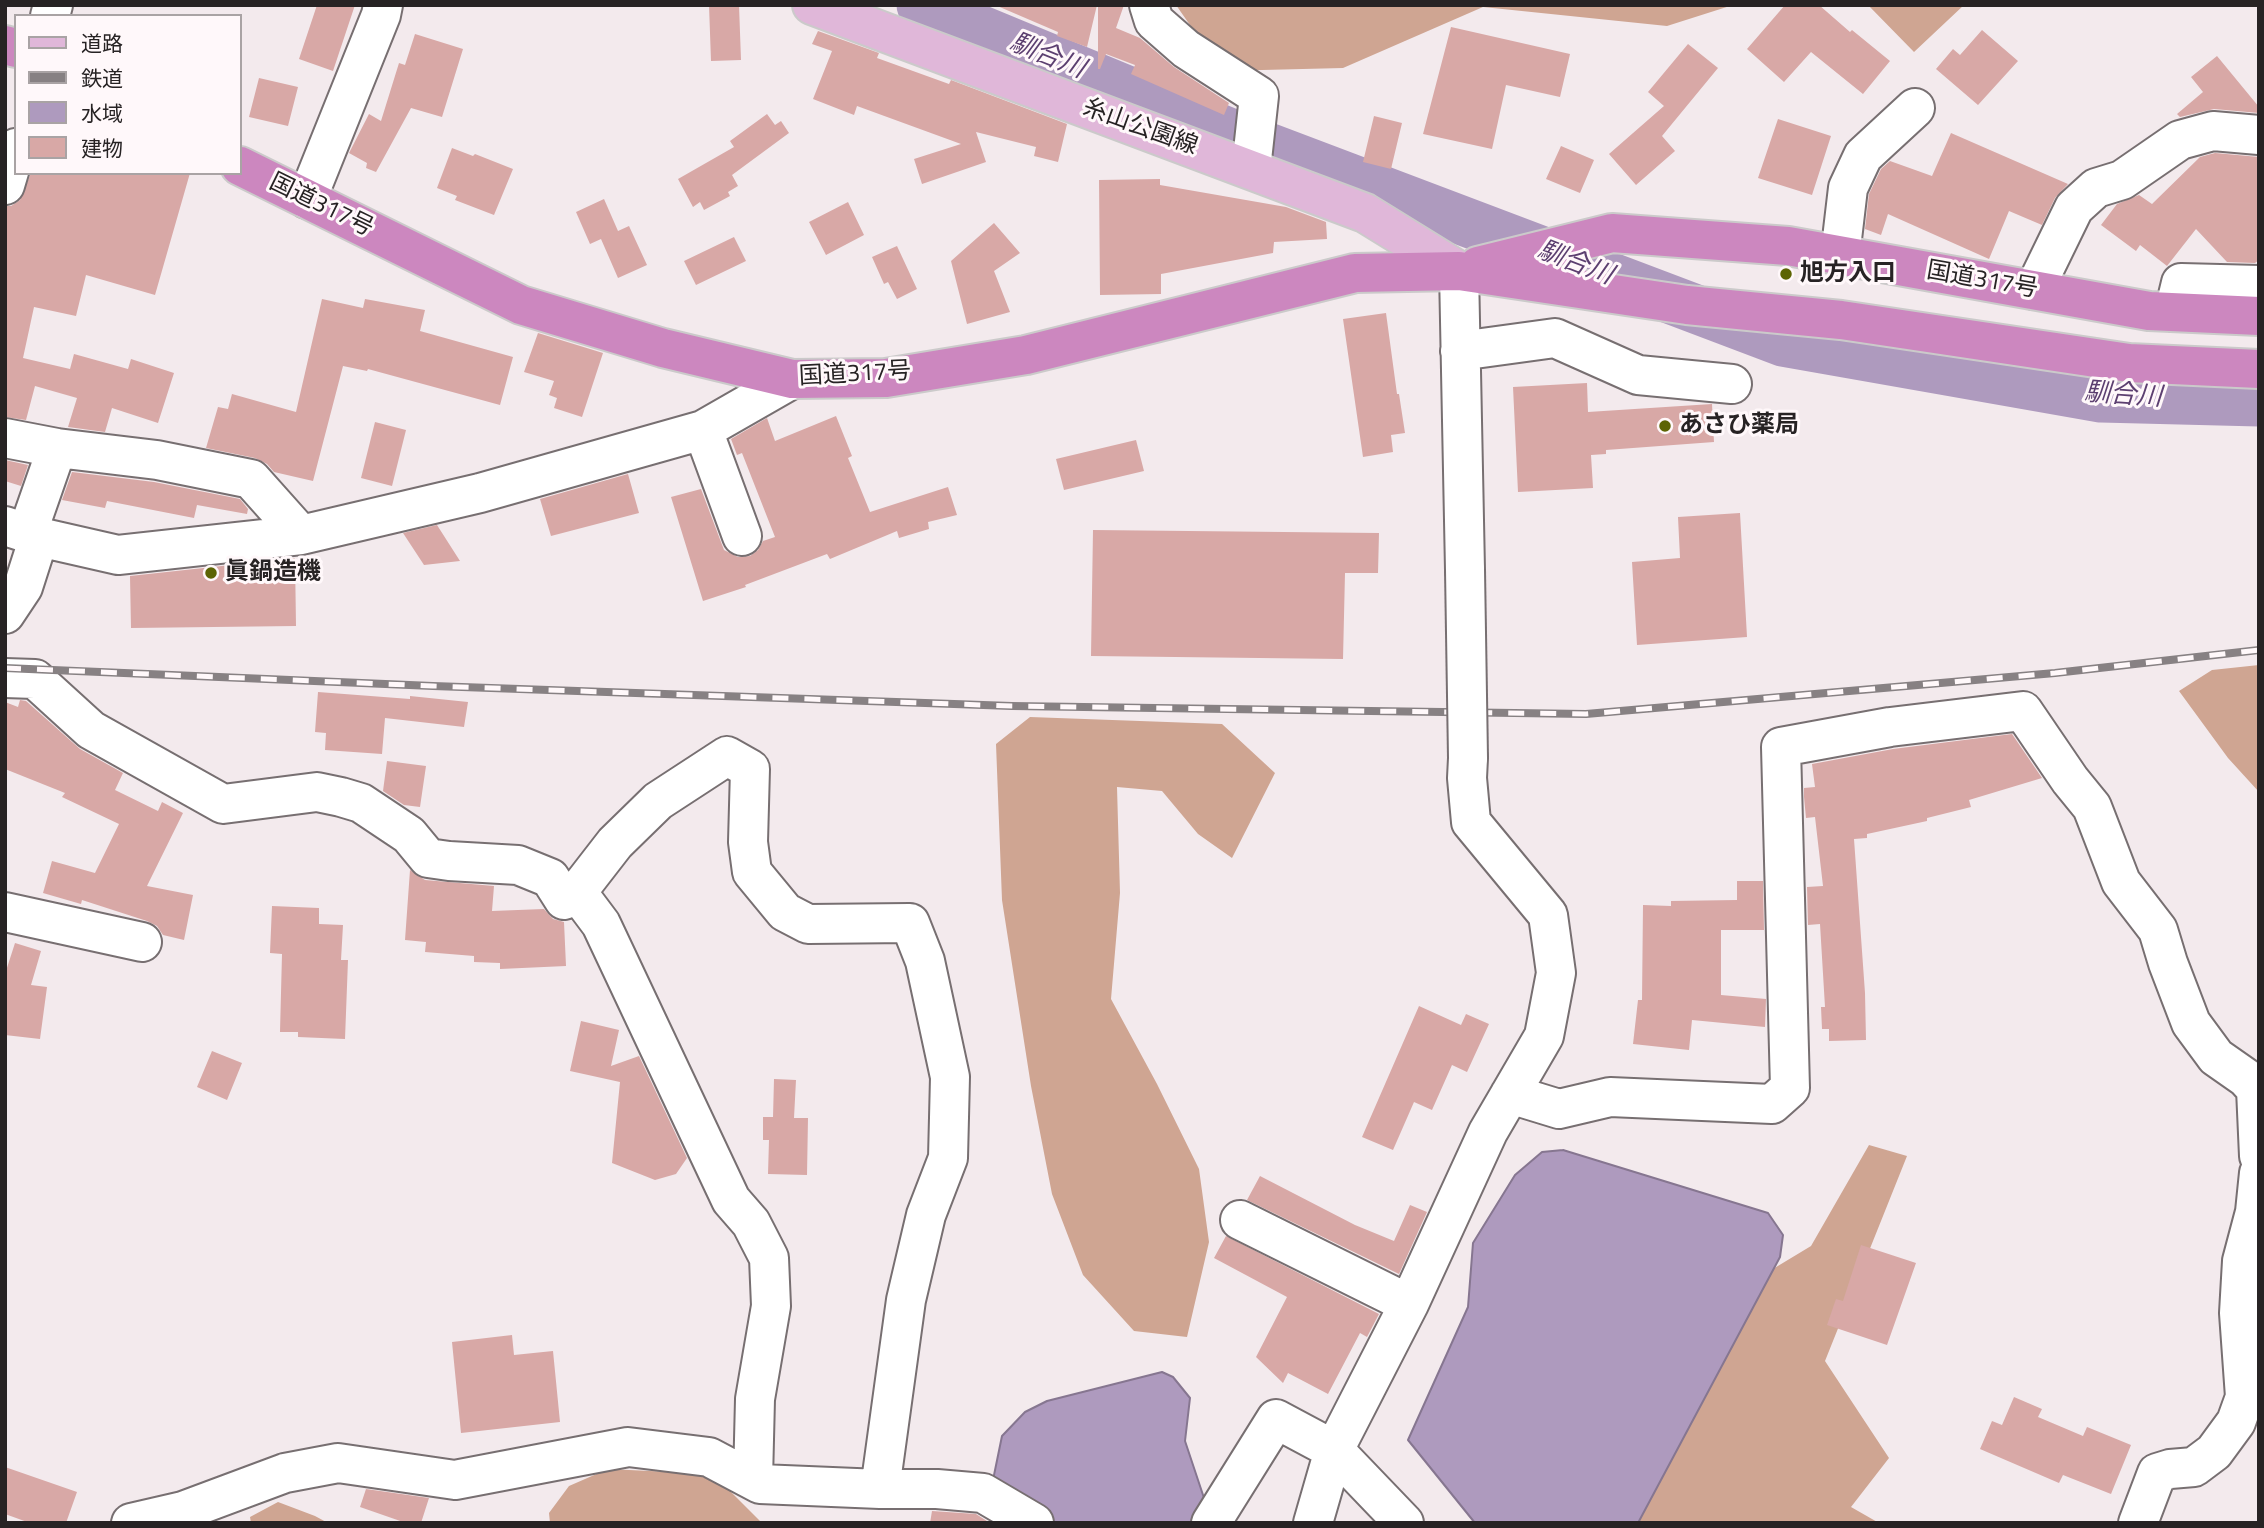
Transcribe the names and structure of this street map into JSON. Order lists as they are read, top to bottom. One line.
{"streets":{"highway":["国道317号"],"main road":["糸山公園線"]},"crossings":[["糸山公園線","国道317号"]],"water":["馴合川"],"places":["旭方入口","あさひ薬局","眞鍋造機"],"legend":["道路","鉄道","水域","建物"]}
